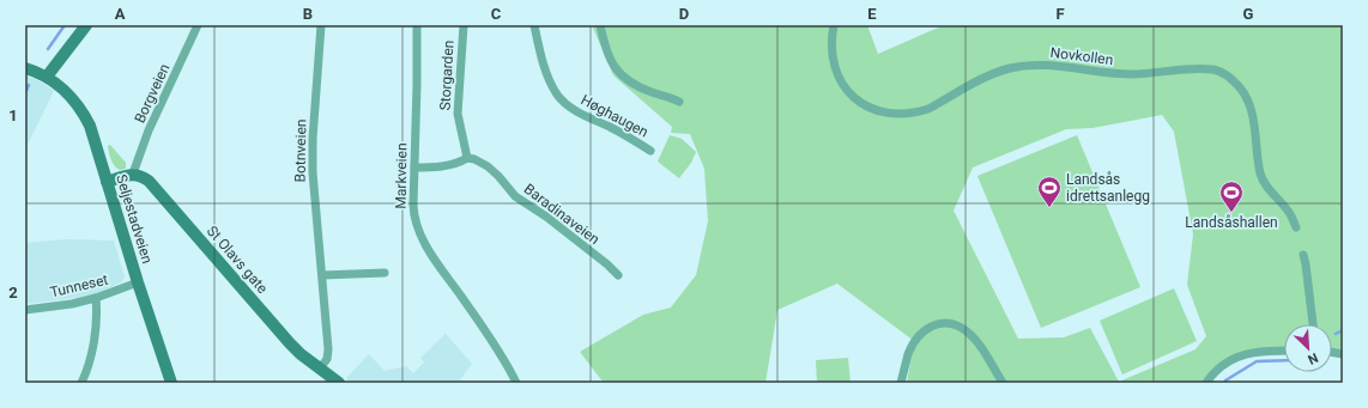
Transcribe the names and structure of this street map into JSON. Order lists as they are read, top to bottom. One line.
{"streets":{"street":["Novkollen","Storgarden","Borgveien","Høghaugen","Botnveien","Markveien","Baradinaveien","Seljestadveien","St Olavs gate","Tunneset"]},"crossings":[["Storgarden","Baradinaveien"],["Borgveien","St Olavs gate"],["Botnveien","St Olavs gate"],["Seljestadveien","Tunneset"]],"places":{"sports":["Landsås idrettsanlegg","Landsåshallen"]},"north":"bottom right","grid":{"columns":["A","B","C","D","E","F","G"],"rows":["1","2"]}}
